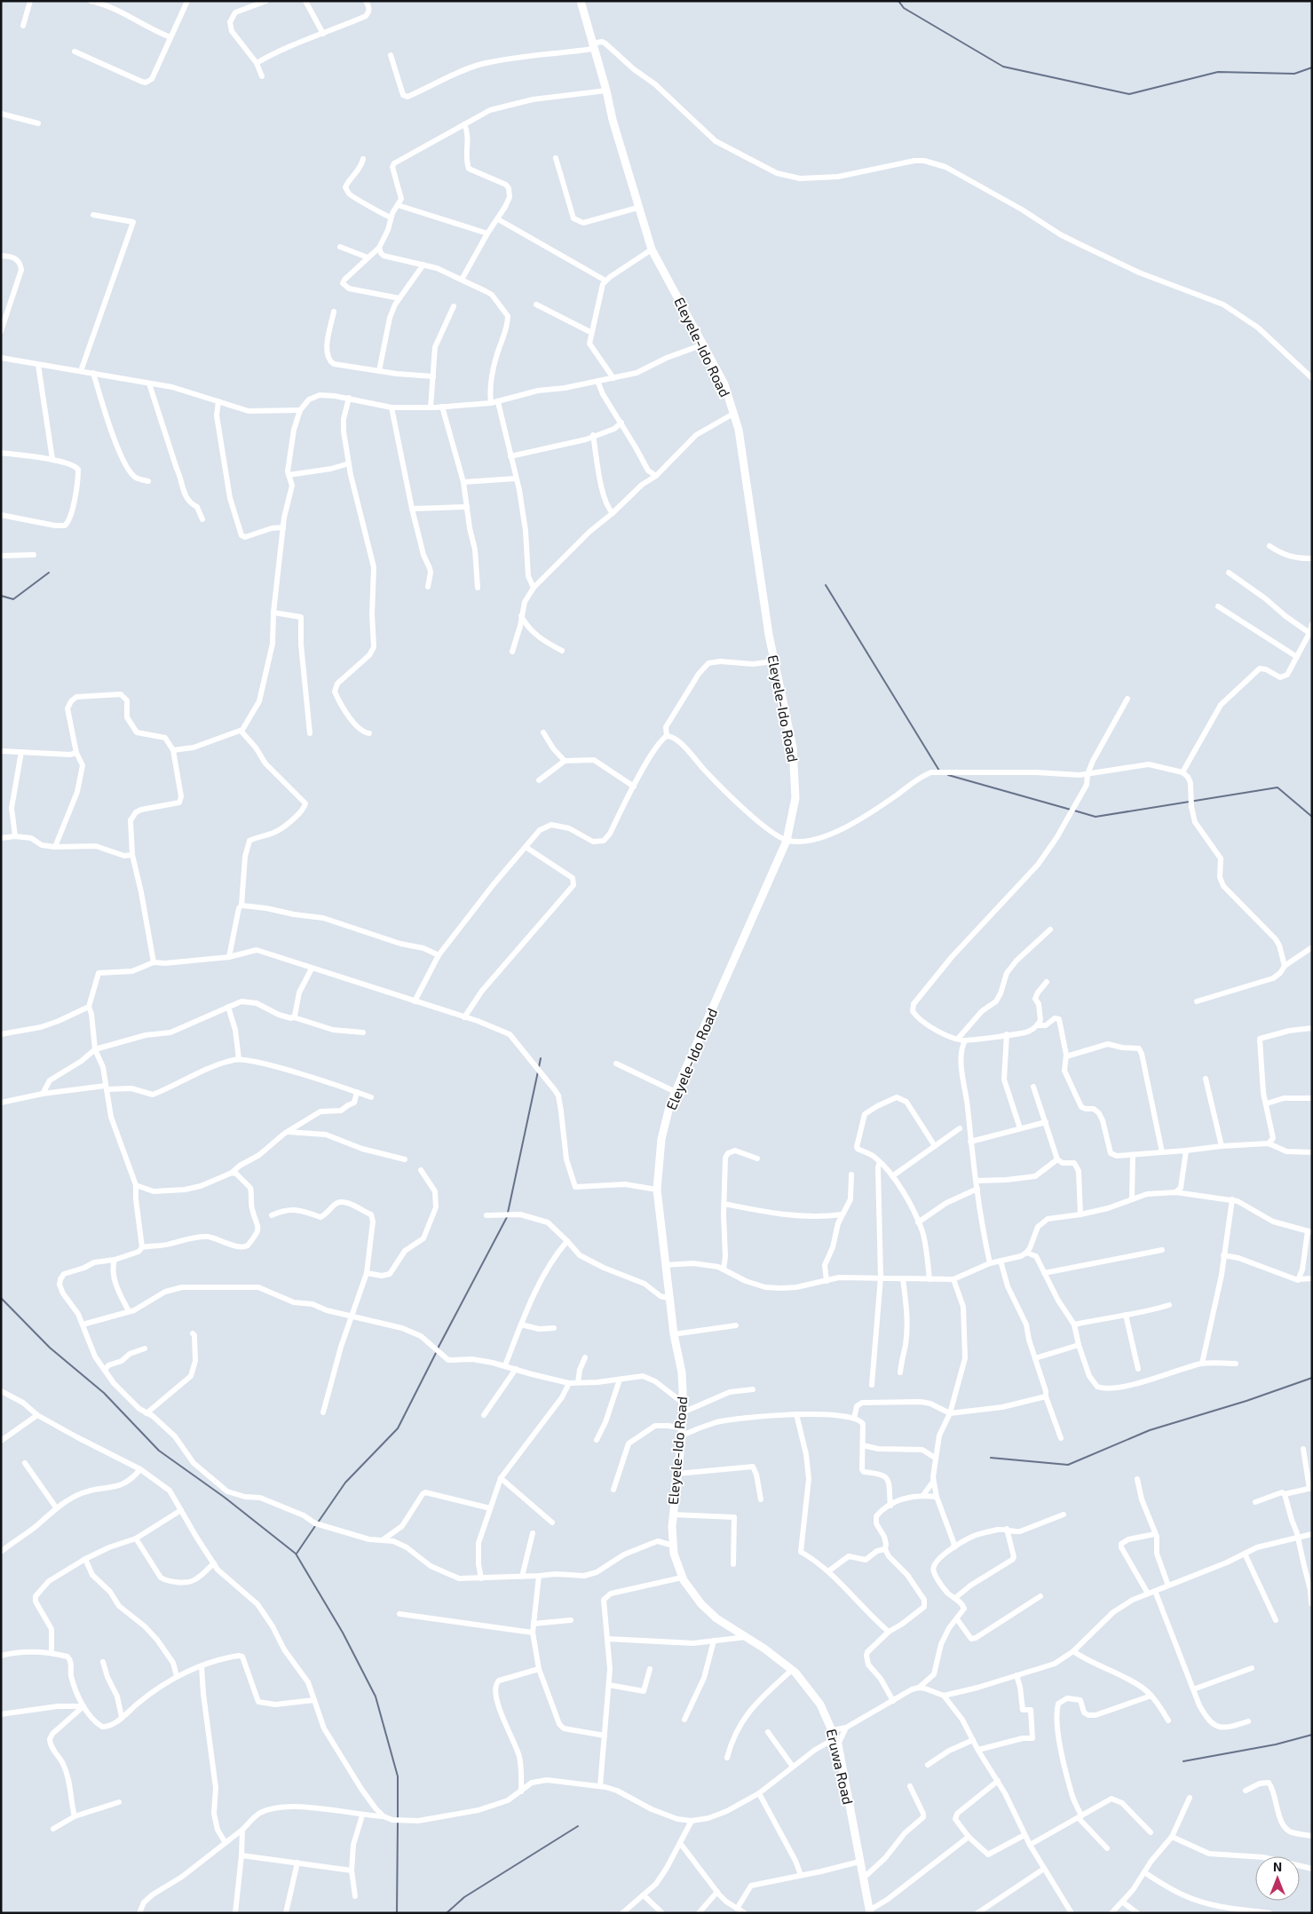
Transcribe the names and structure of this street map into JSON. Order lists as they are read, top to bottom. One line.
{"streets":{"main road":["Eleyele-Ido Road","Eruwa Road"]},"crossings":[["Eleyele-Ido Road","Eruwa Road"]],"north":"top"}
